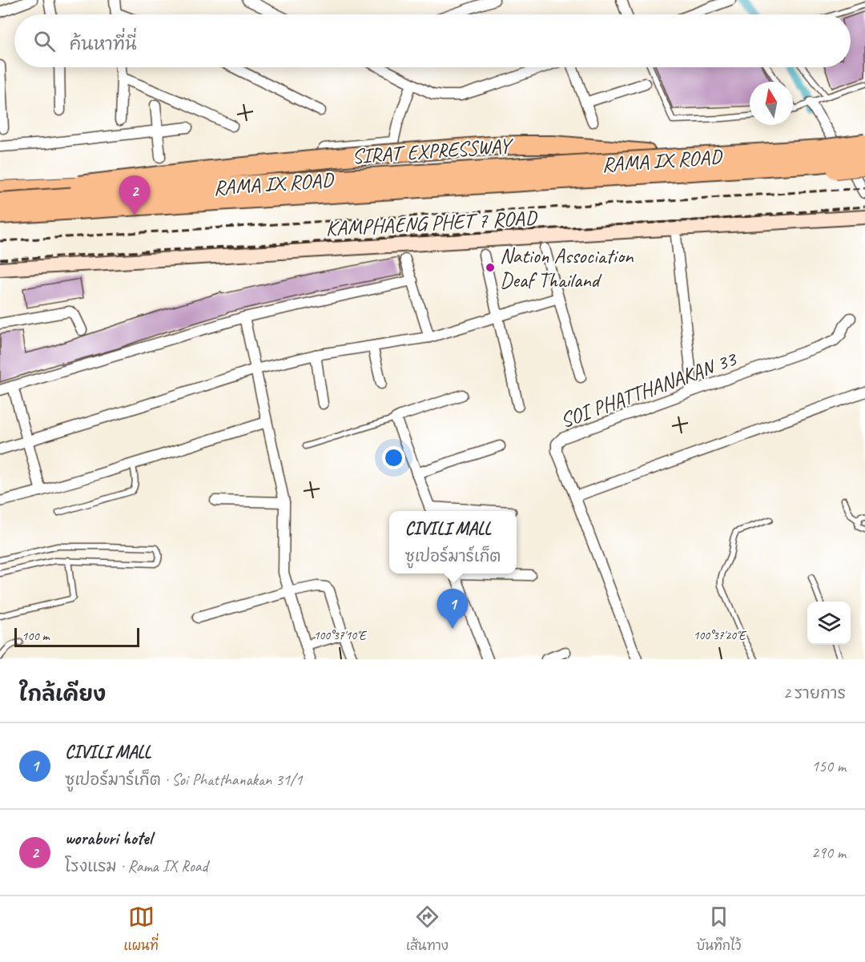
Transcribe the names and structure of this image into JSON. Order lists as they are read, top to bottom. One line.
{"streets":{"highway":["SIRAT EXPRESSWAY"],"main road":["RAMA IX ROAD"],"street":["KAMPHAENG PHET 7 ROAD","SOI PHATTHANAKAN 33"]},"crossings":[["SIRAT EXPRESSWAY","RAMA IX ROAD"]],"places":["Nation Association Deaf Thailand"],"scale_bar":"100 m","north":"top","page":{"search":"ค้นหาที่นี่","pins":["2","1"],"popup":["CIVILI MALL","ซูเปอร์มาร์เก็ต"],"scale":"100 m","heading":["ใกล้เคียง","2 รายการ"],"list":[{"mark":"1","name":"CIVILI MALL","note":"ซูเปอร์มาร์เก็ต · Soi Phatthanakan 31/1","value":"150 m"},{"mark":"2","name":"woraburi hotel","note":"โรงแรม · Rama IX Road","value":"290 m"}],"nav":["แผนที่","เส้นทาง","บันทึกไว้"]},"coordinates":["100°37'10\"E","100°37'20\"E"]}
